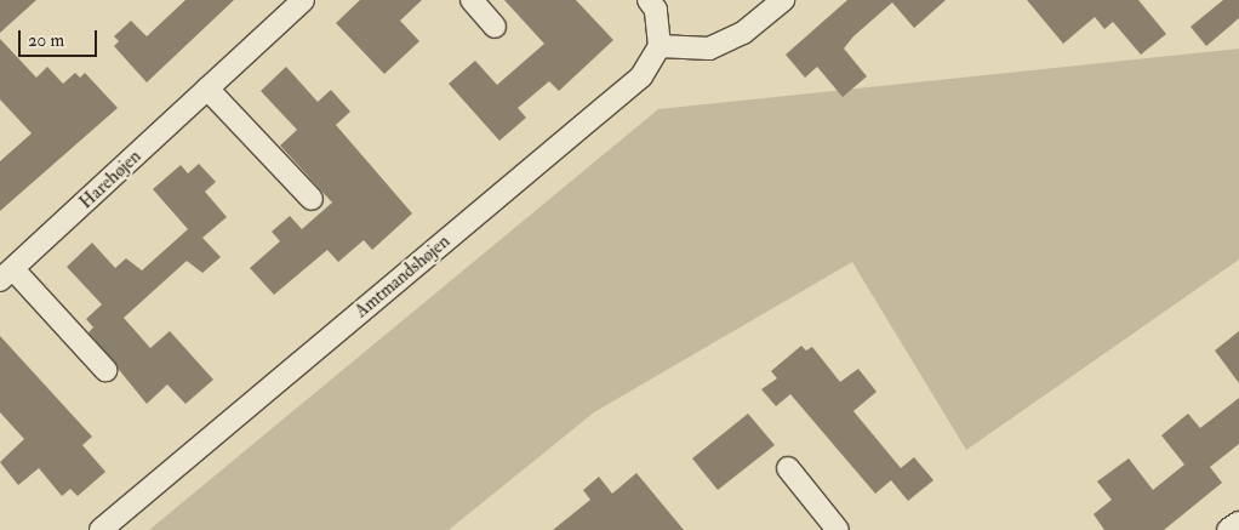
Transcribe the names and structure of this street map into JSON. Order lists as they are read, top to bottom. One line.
{"streets":{"street":["Harehøjen","Amtmandshøjen"]},"scale_bar":"20 m"}
